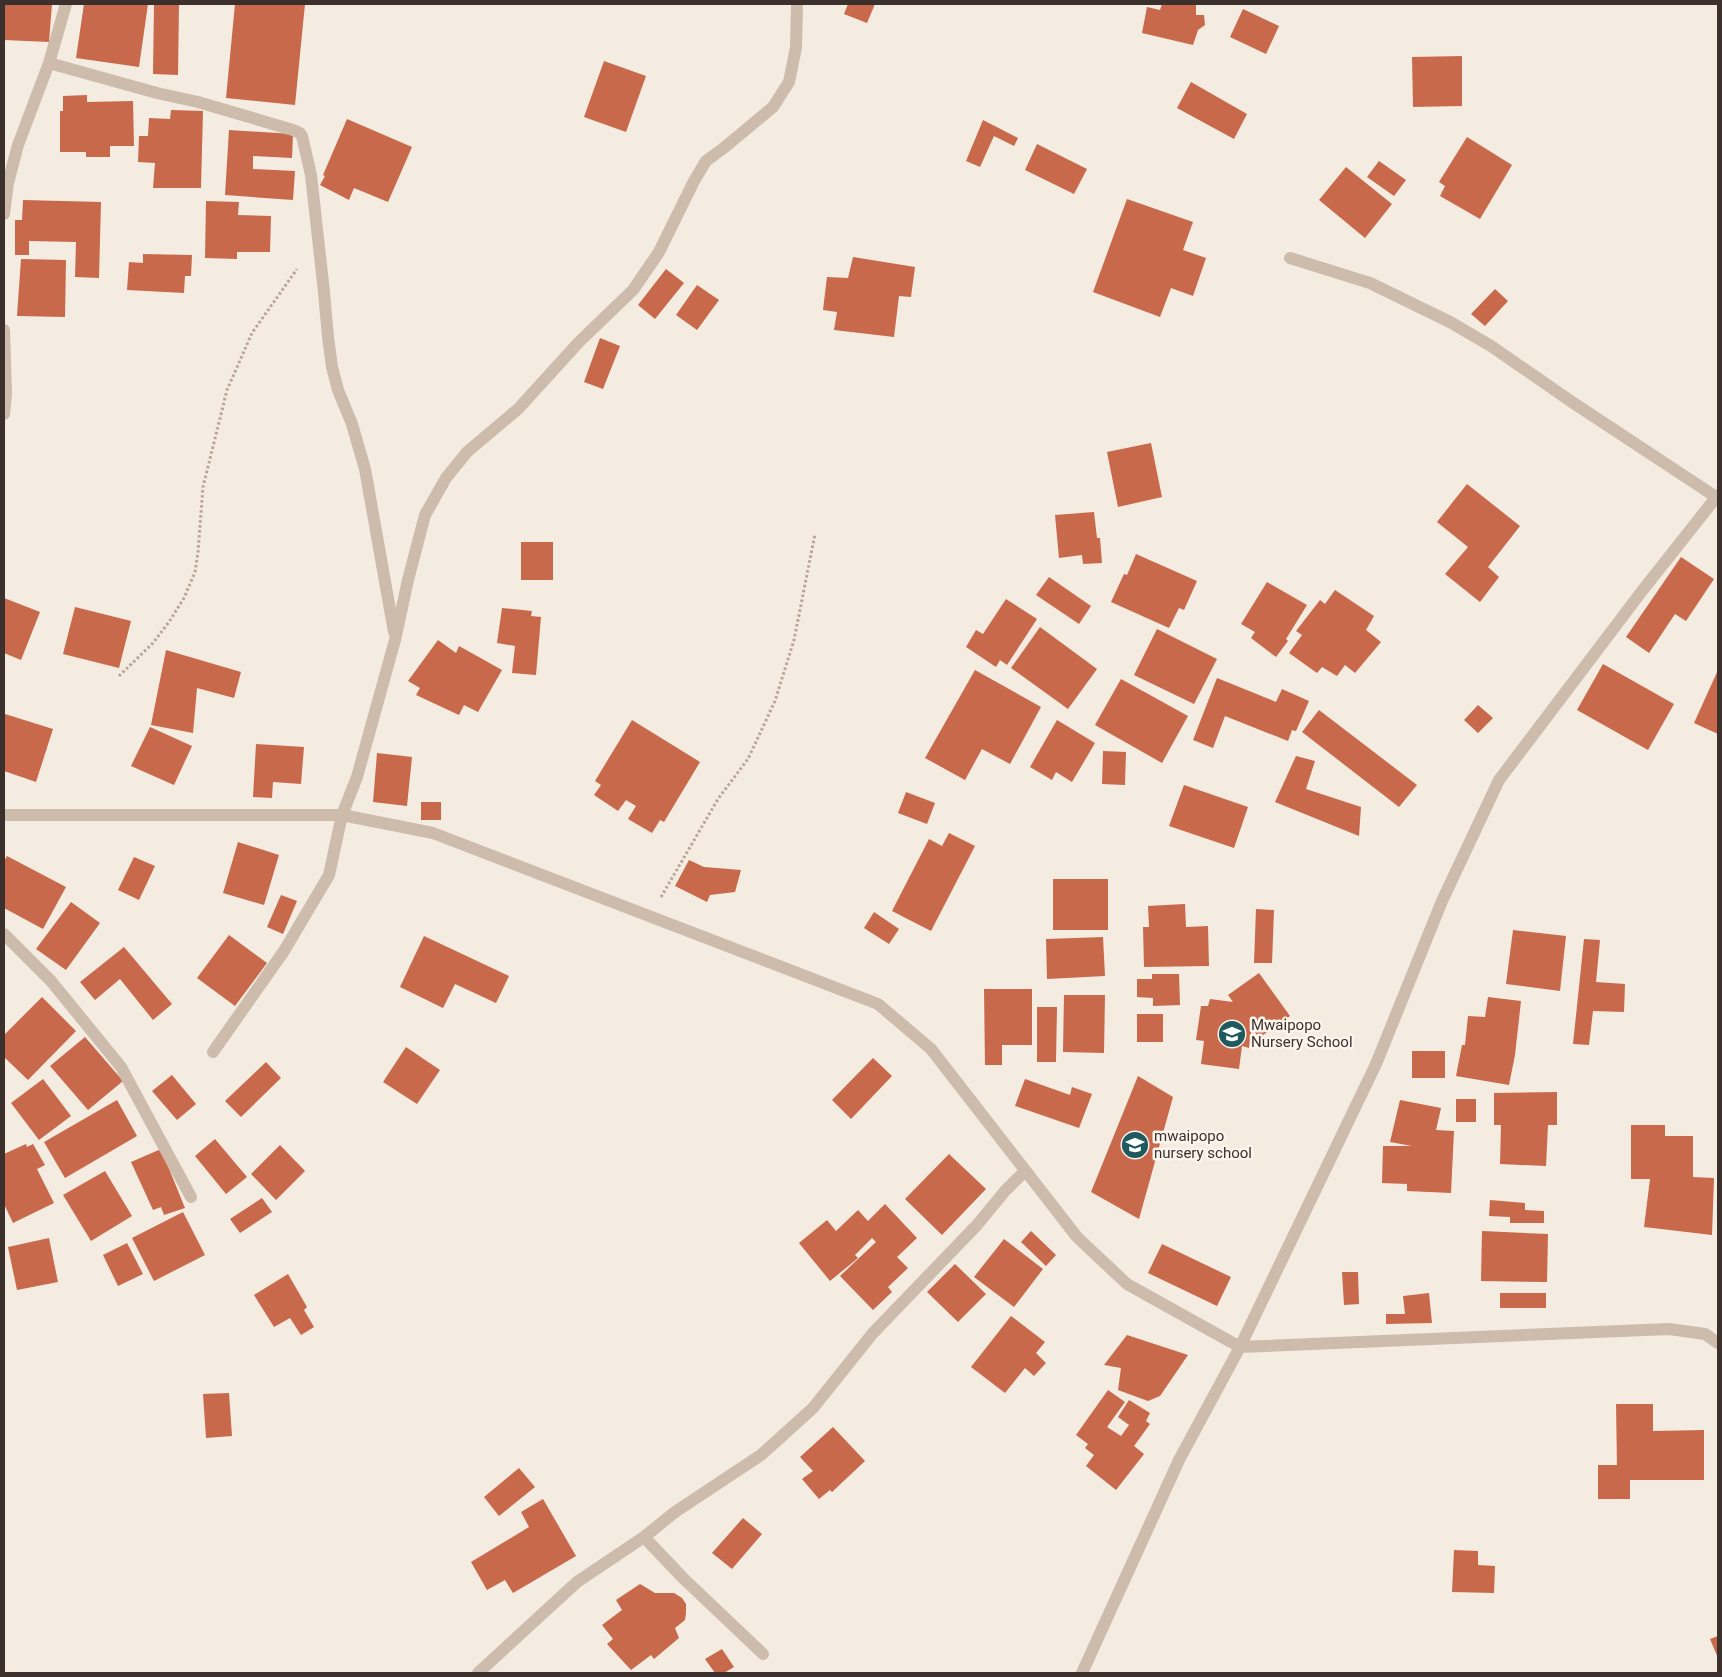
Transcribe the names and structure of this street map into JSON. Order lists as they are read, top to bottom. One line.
{"places":{"school or university":["Mwaipopo Nursery School","mwaipopo nursery school"]}}
